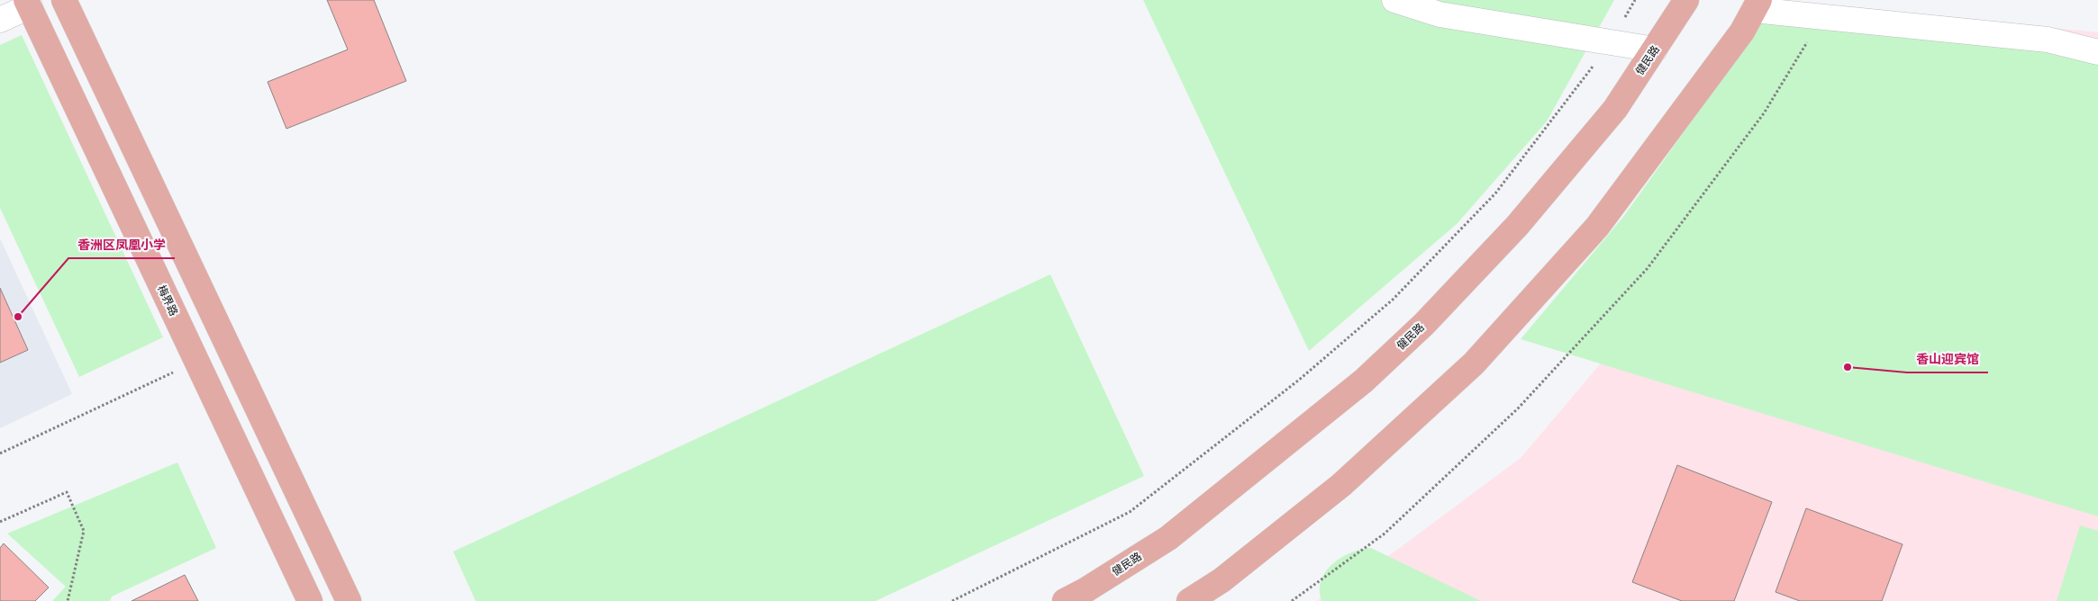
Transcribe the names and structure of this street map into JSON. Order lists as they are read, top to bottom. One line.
{"streets":{"main road":["健民路","梅界路"]},"places":["香洲区凤凰小学","香山迎宾馆"]}
